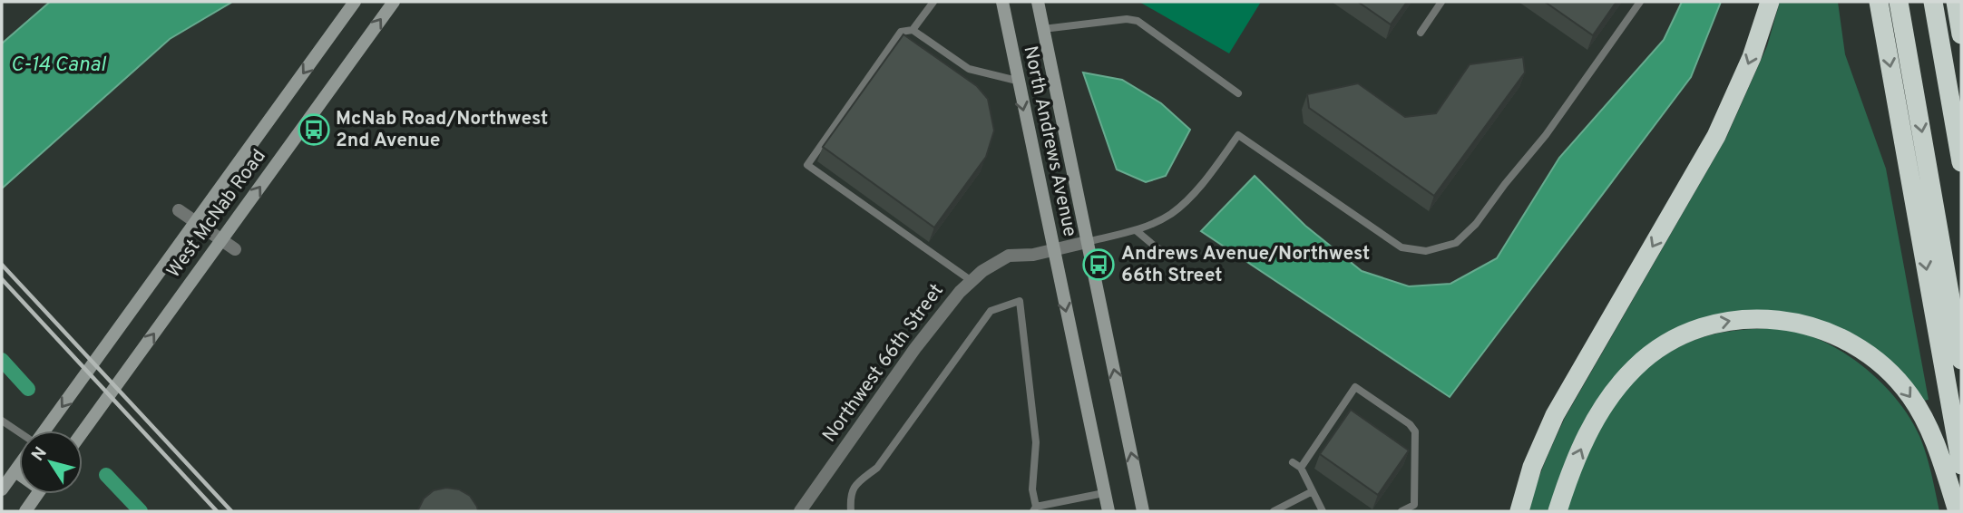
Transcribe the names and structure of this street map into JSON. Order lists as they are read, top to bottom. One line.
{"streets":{"main road":["North Andrews Avenue","West McNab Road"],"street":["Northwest 66th Street"]},"crossings":[["North Andrews Avenue","Northwest 66th Street"]],"water":["C-14 Canal"],"places":{"bus stop":["McNab Road/Northwest 2nd Avenue","Andrews Avenue/Northwest 66th Street"]},"north":"top left"}
